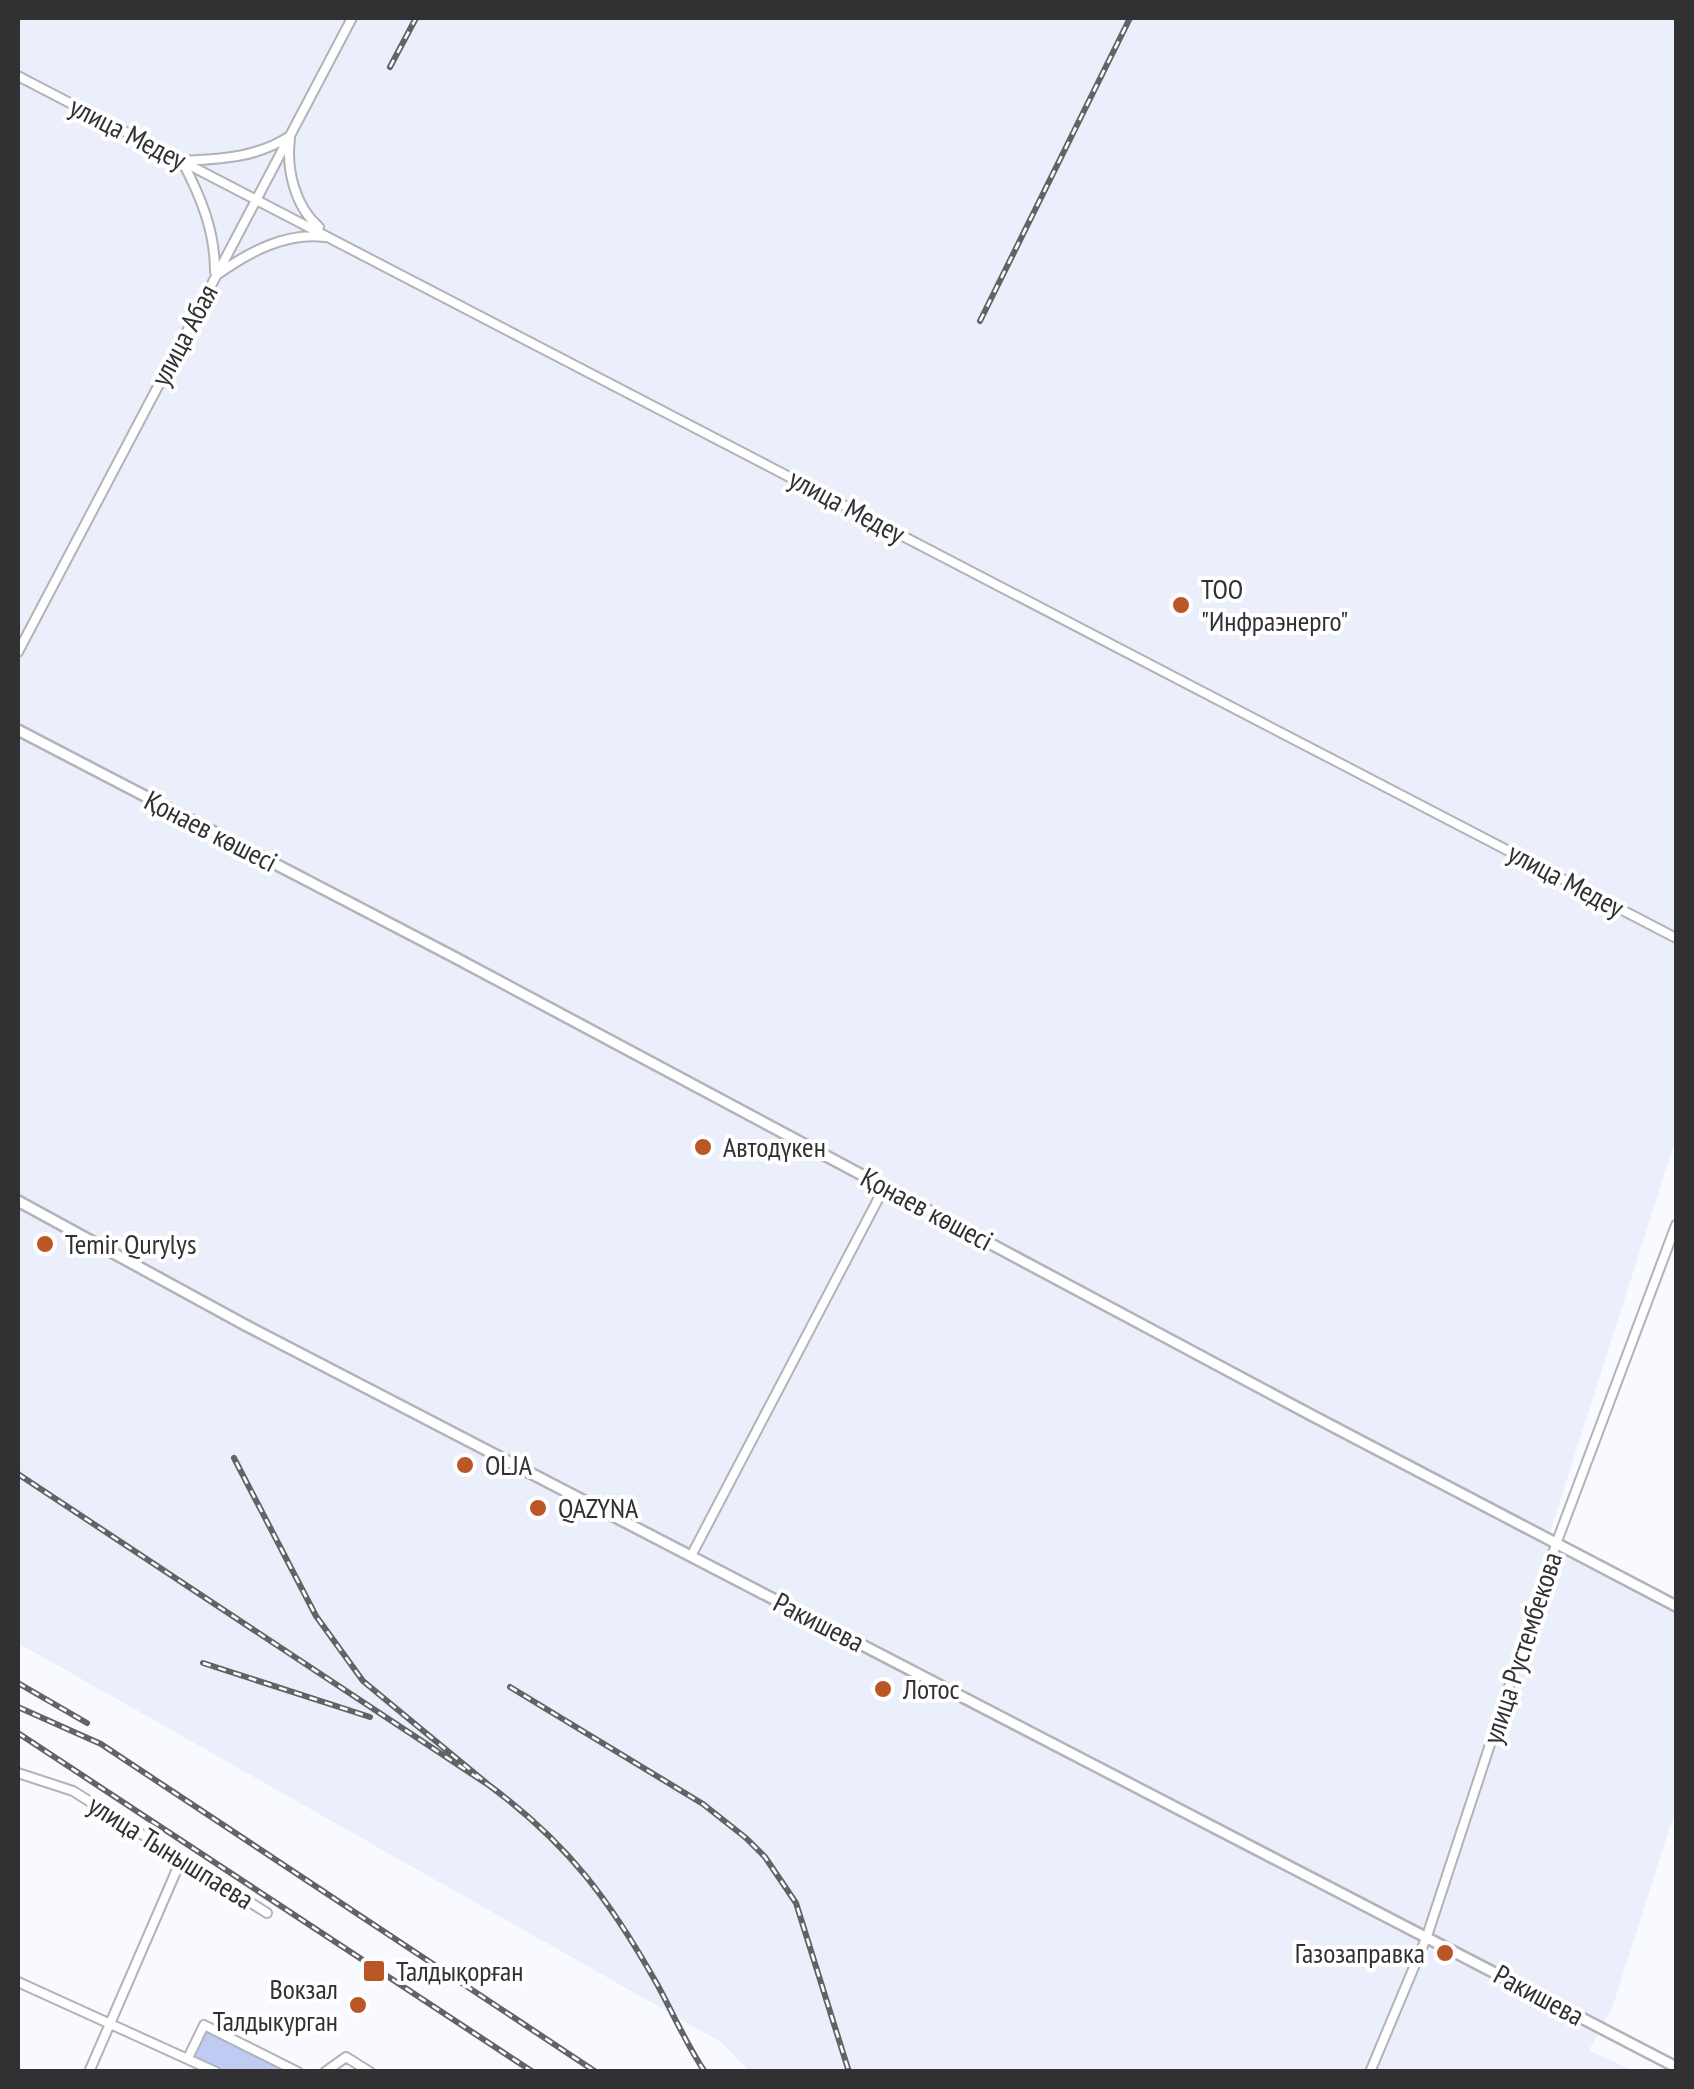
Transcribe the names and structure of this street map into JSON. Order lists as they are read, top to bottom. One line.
{"streets":{"street":["улица Медеу","улица Абая","Қонаев көшесі","Ракишева","улица Рустембекова","улица Тынышпаева"]},"crossings":[["улица Медеу","улица Абая"],["Қонаев көшесі","улица Рустембекова"],["Ракишева","улица Рустембекова"]],"places":{"other":["ТОО \"Инфраэнерго\"","Автодүкен","Temir Qurylys","OLJA","QAZYNA","Лотос","Газозаправка","Вокзал Талдыкурган"],"transit":["Талдықорған"]}}
